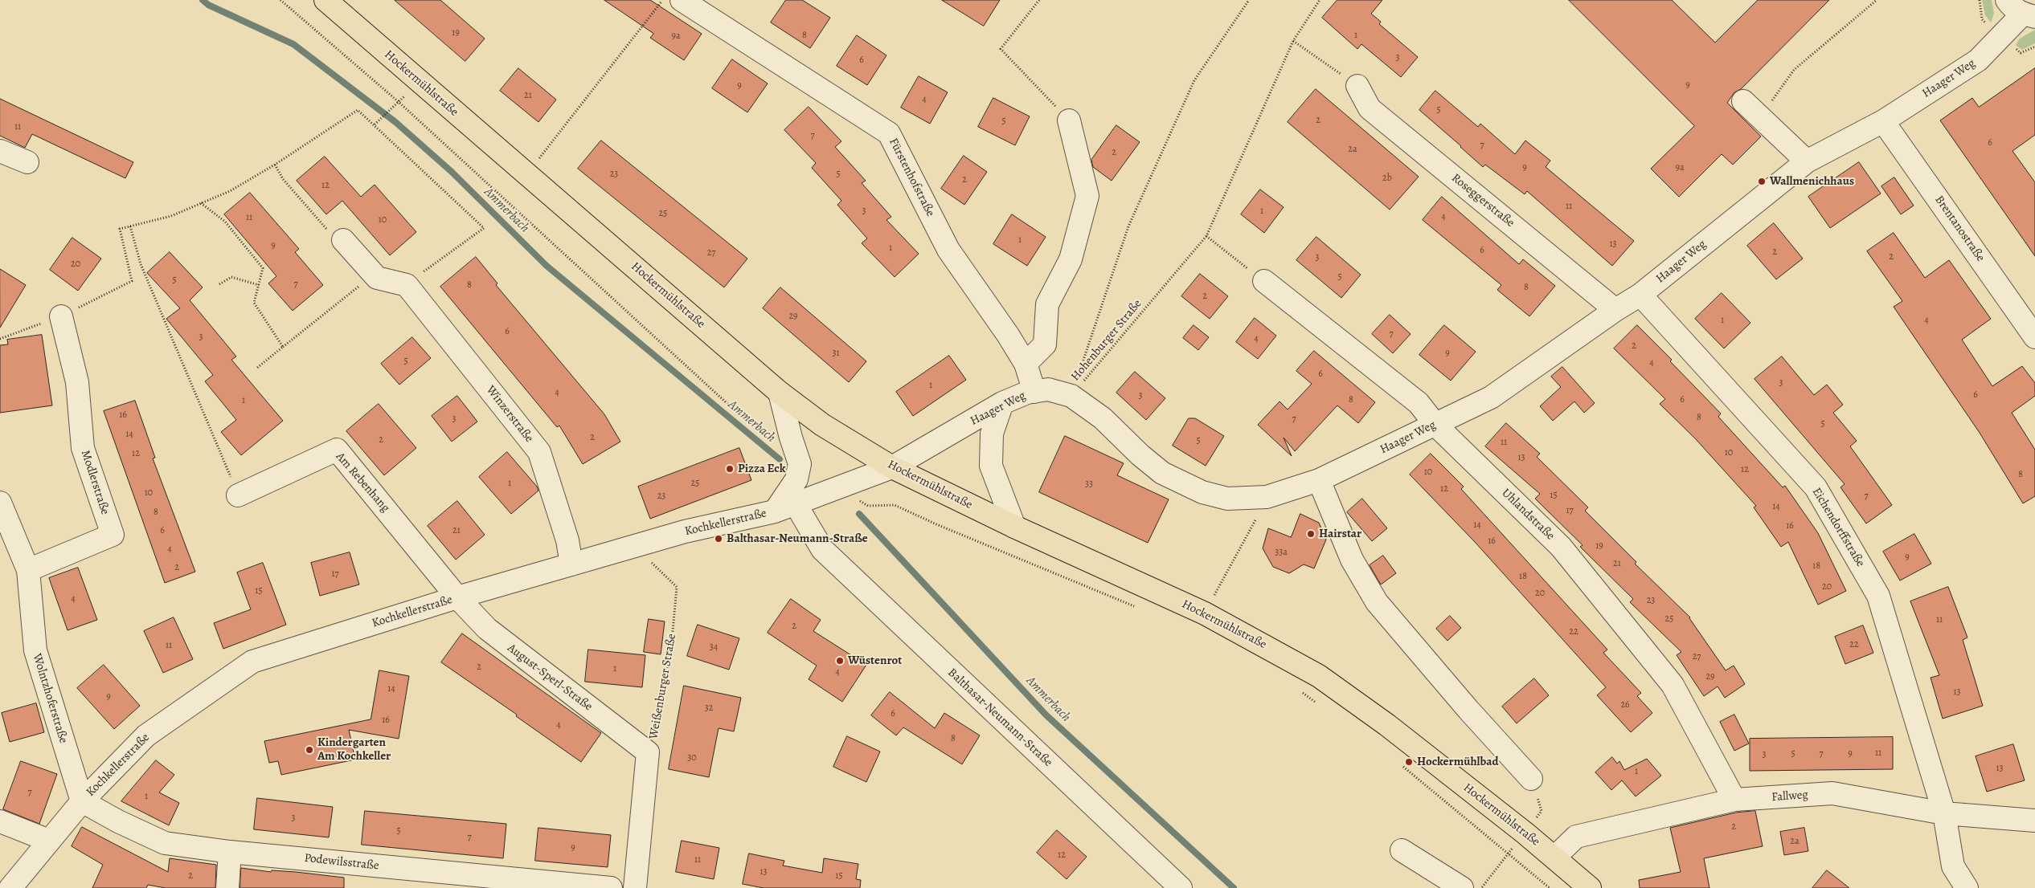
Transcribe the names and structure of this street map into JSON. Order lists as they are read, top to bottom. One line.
{"streets":{"main road":["Hockermühlstraße"],"street":["Haager Weg","Fürstenhofstraße","Roseggerstraße","Brentanostraße","Winzerstraße","Modlerstraße","Am Rebenhang","Uhlandstraße","Kochkellerstraße","Eichendorffstraße","August-Sperl-Straße","Weißenburger Straße","Wolntzhoferstraße","Balthasar-Neumann-Straße","Fallweg","Podewilsstraße"],"path":["Hohenburger Straße"]},"crossings":[["Haager Weg","Hockermühlstraße"],["Haager Weg","Fürstenhofstraße"],["Haager Weg","Roseggerstraße"],["Haager Weg","Brentanostraße"],["Haager Weg","Hohenburger Straße"],["Haager Weg","Uhlandstraße"],["Haager Weg","Kochkellerstraße"],["Haager Weg","Eichendorffstraße"],["Hockermühlstraße","Kochkellerstraße"],["Hockermühlstraße","Fallweg"],["Winzerstraße","Kochkellerstraße"],["Modlerstraße","Wolntzhoferstraße"],["Am Rebenhang","Kochkellerstraße"],["Am Rebenhang","August-Sperl-Straße"],["Uhlandstraße","Fallweg"],["Kochkellerstraße","August-Sperl-Straße"],["Kochkellerstraße","Weißenburger Straße"],["Kochkellerstraße","Wolntzhoferstraße"],["Kochkellerstraße","Balthasar-Neumann-Straße"],["Kochkellerstraße","Podewilsstraße"],["Eichendorffstraße","Fallweg"],["August-Sperl-Straße","Weißenburger Straße"],["Wolntzhoferstraße","Podewilsstraße"]],"water":["Ammerbach"],"places":["Wallmenichhaus","Pizza Eck","Hairstar","Balthasar-Neumann-Straße","Wüstenrot","Kindergarten Am Kochkeller","Hockermühlbad"],"house_numbers":["19","8","1","9a","3","6","9","9","21","4","5","2","5","11","7","6","7","2a","2","9","9a","23","5","2b","2","12","11","3","1","25","4","11","10","1","13","9","1","6","2","27","2","3","20","5","5","7","8","8","2","29","1","4","6","7","3","4","2","31","9","5","4","6","3","1","4","6","3","8","6","1","16","8","3","7","5","14","2","2","5","11","10","12","13","12","10","8","1","25","33","12","10","15","23","7","14","17","8","14","16","6","21","16","19","4","33a","9","21","18","2","17","18","20","15","20","4","23","25","11","2","22","22","11","34","27","2","1","4","29","14","13","9","26","32","6","16","4","8","11","5","7","9","3","30","13","1","7","1","3","2","5","7","2a","9","12","11","13","2","15"]}
